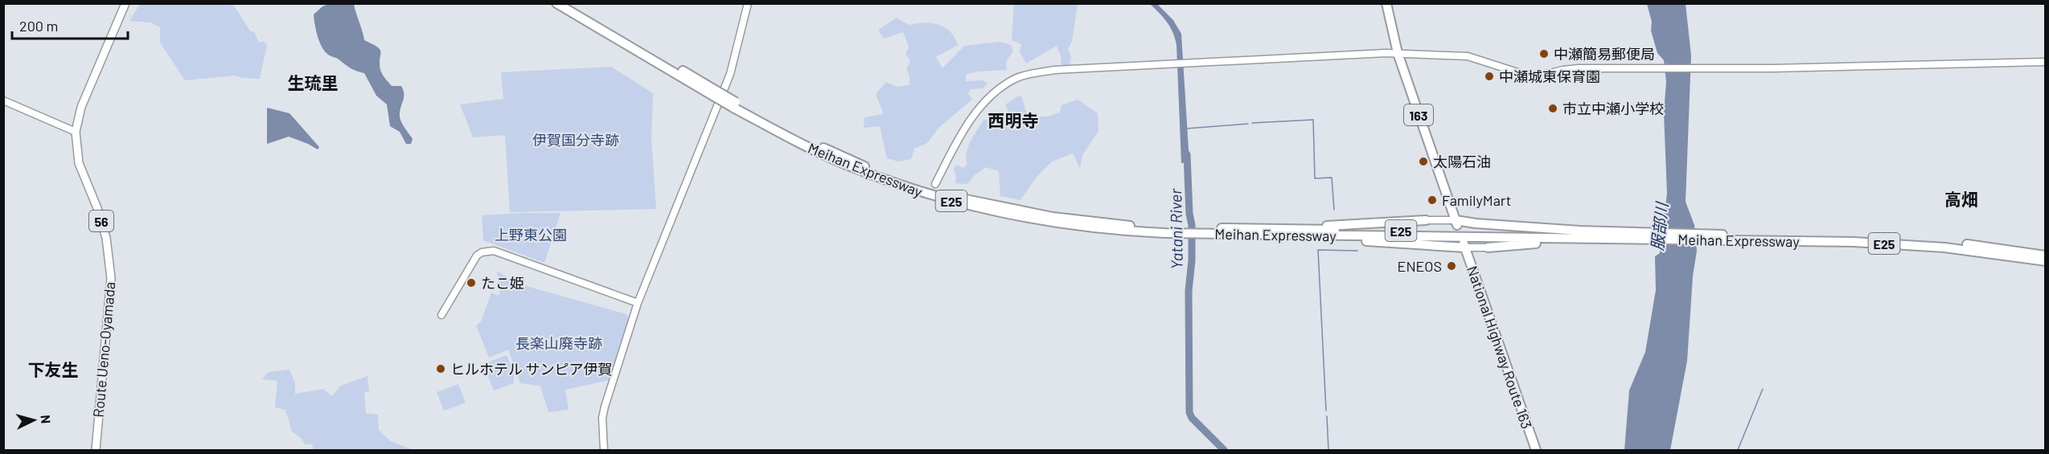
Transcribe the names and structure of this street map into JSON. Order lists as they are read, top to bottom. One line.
{"streets":{"highway":["163","Meihan Expressway","E25","National Highway Route 163"],"main road":["56","Route Ueno-Oyamada"]},"districts":["生琉里","西明寺","高畑","下友生"],"water":["服部川","Yatani River"],"parks":["伊賀国分寺跡","上野東公園","長楽山廃寺跡"],"places":["中瀬簡易郵便局","中瀬城東保育園","市立中瀬小学校","太陽石油","FamilyMart","ENEOS","たこ姫","ヒルホテル サンピア伊賀"],"scale_bar":"200 m","north":"right"}
